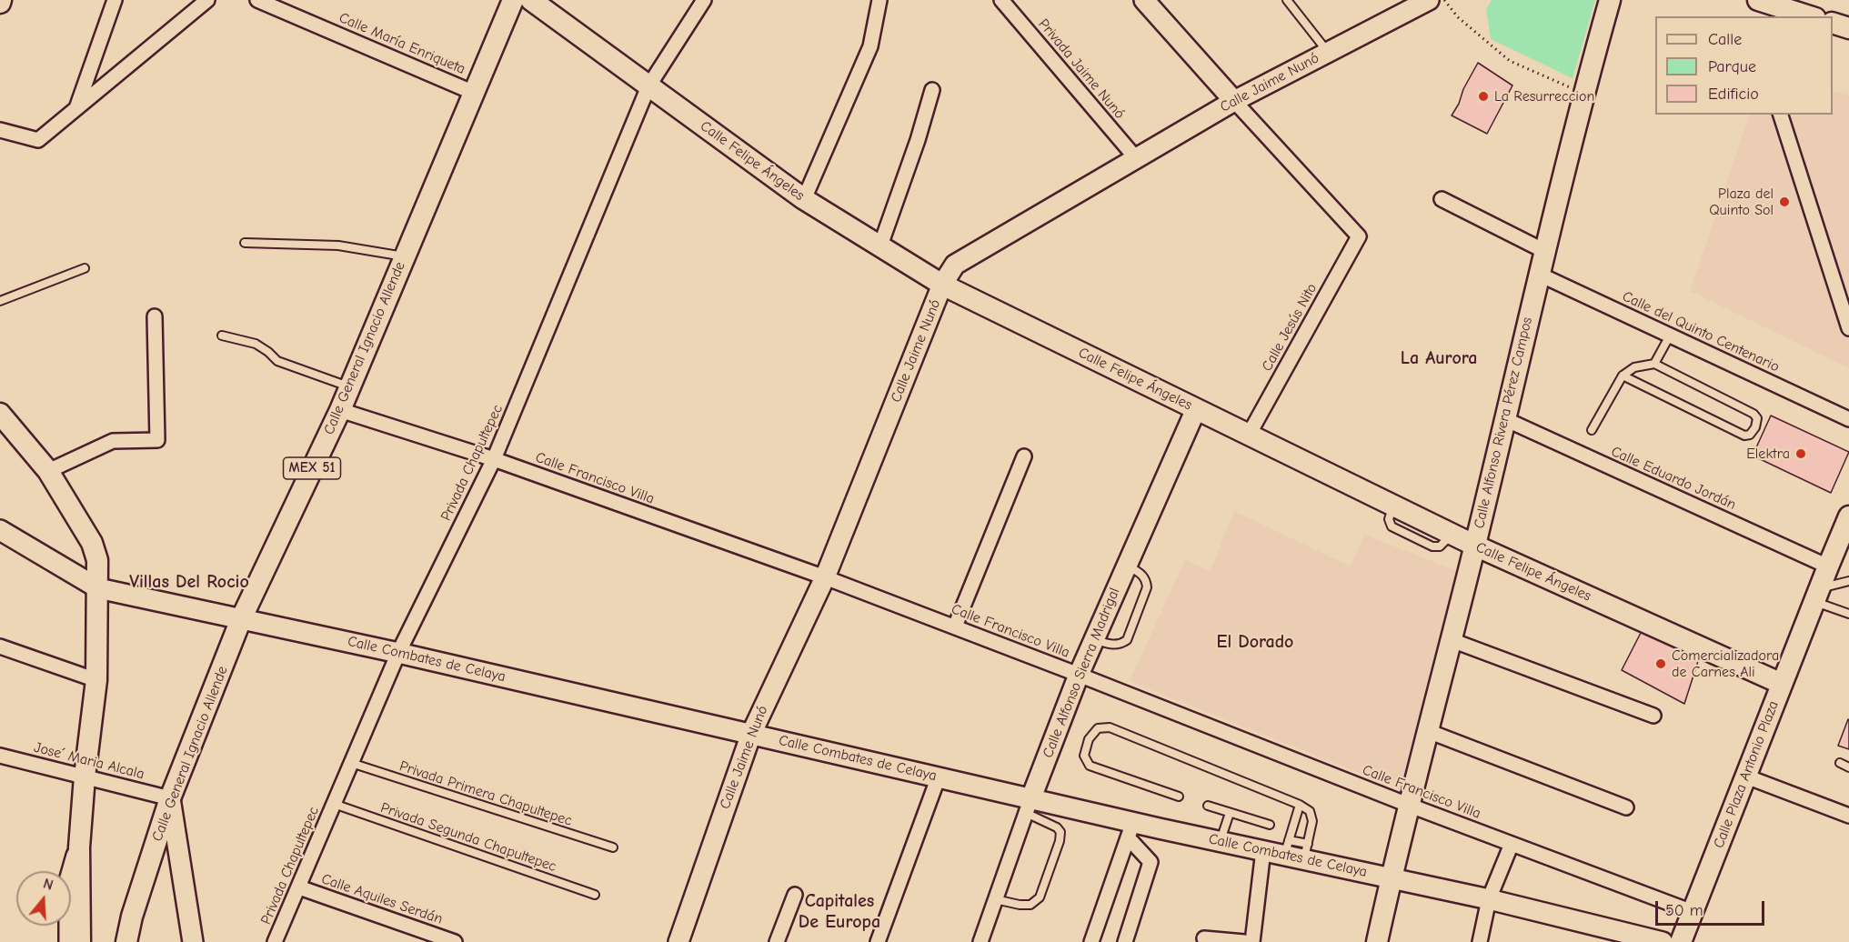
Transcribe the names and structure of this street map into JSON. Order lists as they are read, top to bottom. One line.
{"streets":{"main road":["Calle Felipe Ángeles","Calle General Ignacio Allende","Calle Alfonso Rivera Pérez Campos","MEX 51","Calle Plaza Antonio Plaza"],"street":["Calle María Enriqueta","Privada Jaime Nunó","Calle Jaime Nunó","Calle Jesús Nito","Calle del Quinto Centenario","Privada Chapultepec","Calle Francisco Villa","Calle Eduardo Jordán","Calle Combates de Celaya","Calle Alfonso Sierra Madrigal","Jose´ Maria Alcala","Calle Aquiles Serdán"],"lane":["Privada Primera Chapultepec","Privada Segunda Chapultepec"]},"crossings":[["Calle María Enriqueta","Calle General Ignacio Allende"],["Privada Jaime Nunó","Calle Jaime Nunó"],["Calle Jaime Nunó","Calle Felipe Ángeles"],["Calle Jaime Nunó","Calle Jesús Nito"],["Calle Jaime Nunó","Calle Francisco Villa"],["Calle Jaime Nunó","Calle Combates de Celaya"],["Calle Felipe Ángeles","Calle Jesús Nito"],["Calle Felipe Ángeles","Calle Alfonso Rivera Pérez Campos"],["Calle Felipe Ángeles","Privada Chapultepec"],["Calle Felipe Ángeles","Calle Alfonso Sierra Madrigal"],["Calle Felipe Ángeles","Calle Plaza Antonio Plaza"],["Calle del Quinto Centenario","Calle Alfonso Rivera Pérez Campos"],["Calle General Ignacio Allende","Calle Francisco Villa"],["Calle General Ignacio Allende","Calle Combates de Celaya"],["Calle General Ignacio Allende","Jose´ Maria Alcala"],["Calle Alfonso Rivera Pérez Campos","Calle Francisco Villa"],["Calle Alfonso Rivera Pérez Campos","Calle Eduardo Jordán"],["Calle Alfonso Rivera Pérez Campos","Calle Combates de Celaya"],["Privada Chapultepec","Calle Francisco Villa"],["Privada Chapultepec","Calle Combates de Celaya"],["Privada Chapultepec","Privada Primera Chapultepec"],["Privada Chapultepec","Privada Segunda Chapultepec"],["Privada Chapultepec","Calle Aquiles Serdán"],["Calle Francisco Villa","Calle Alfonso Sierra Madrigal"],["Calle Francisco Villa","Calle Plaza Antonio Plaza"],["Calle Eduardo Jordán","Calle Plaza Antonio Plaza"],["Calle Combates de Celaya","Calle Alfonso Sierra Madrigal"]],"districts":["La Aurora","Villas Del Rocio","El Dorado","Capitales De Europa"],"places":["La Resurreccion","Plaza del Quinto Sol","Elektra","Comercializadora de Carnes Ali"],"legend":["Calle","Parque","Edificio"],"scale_bar":"50 m","north":"top"}
